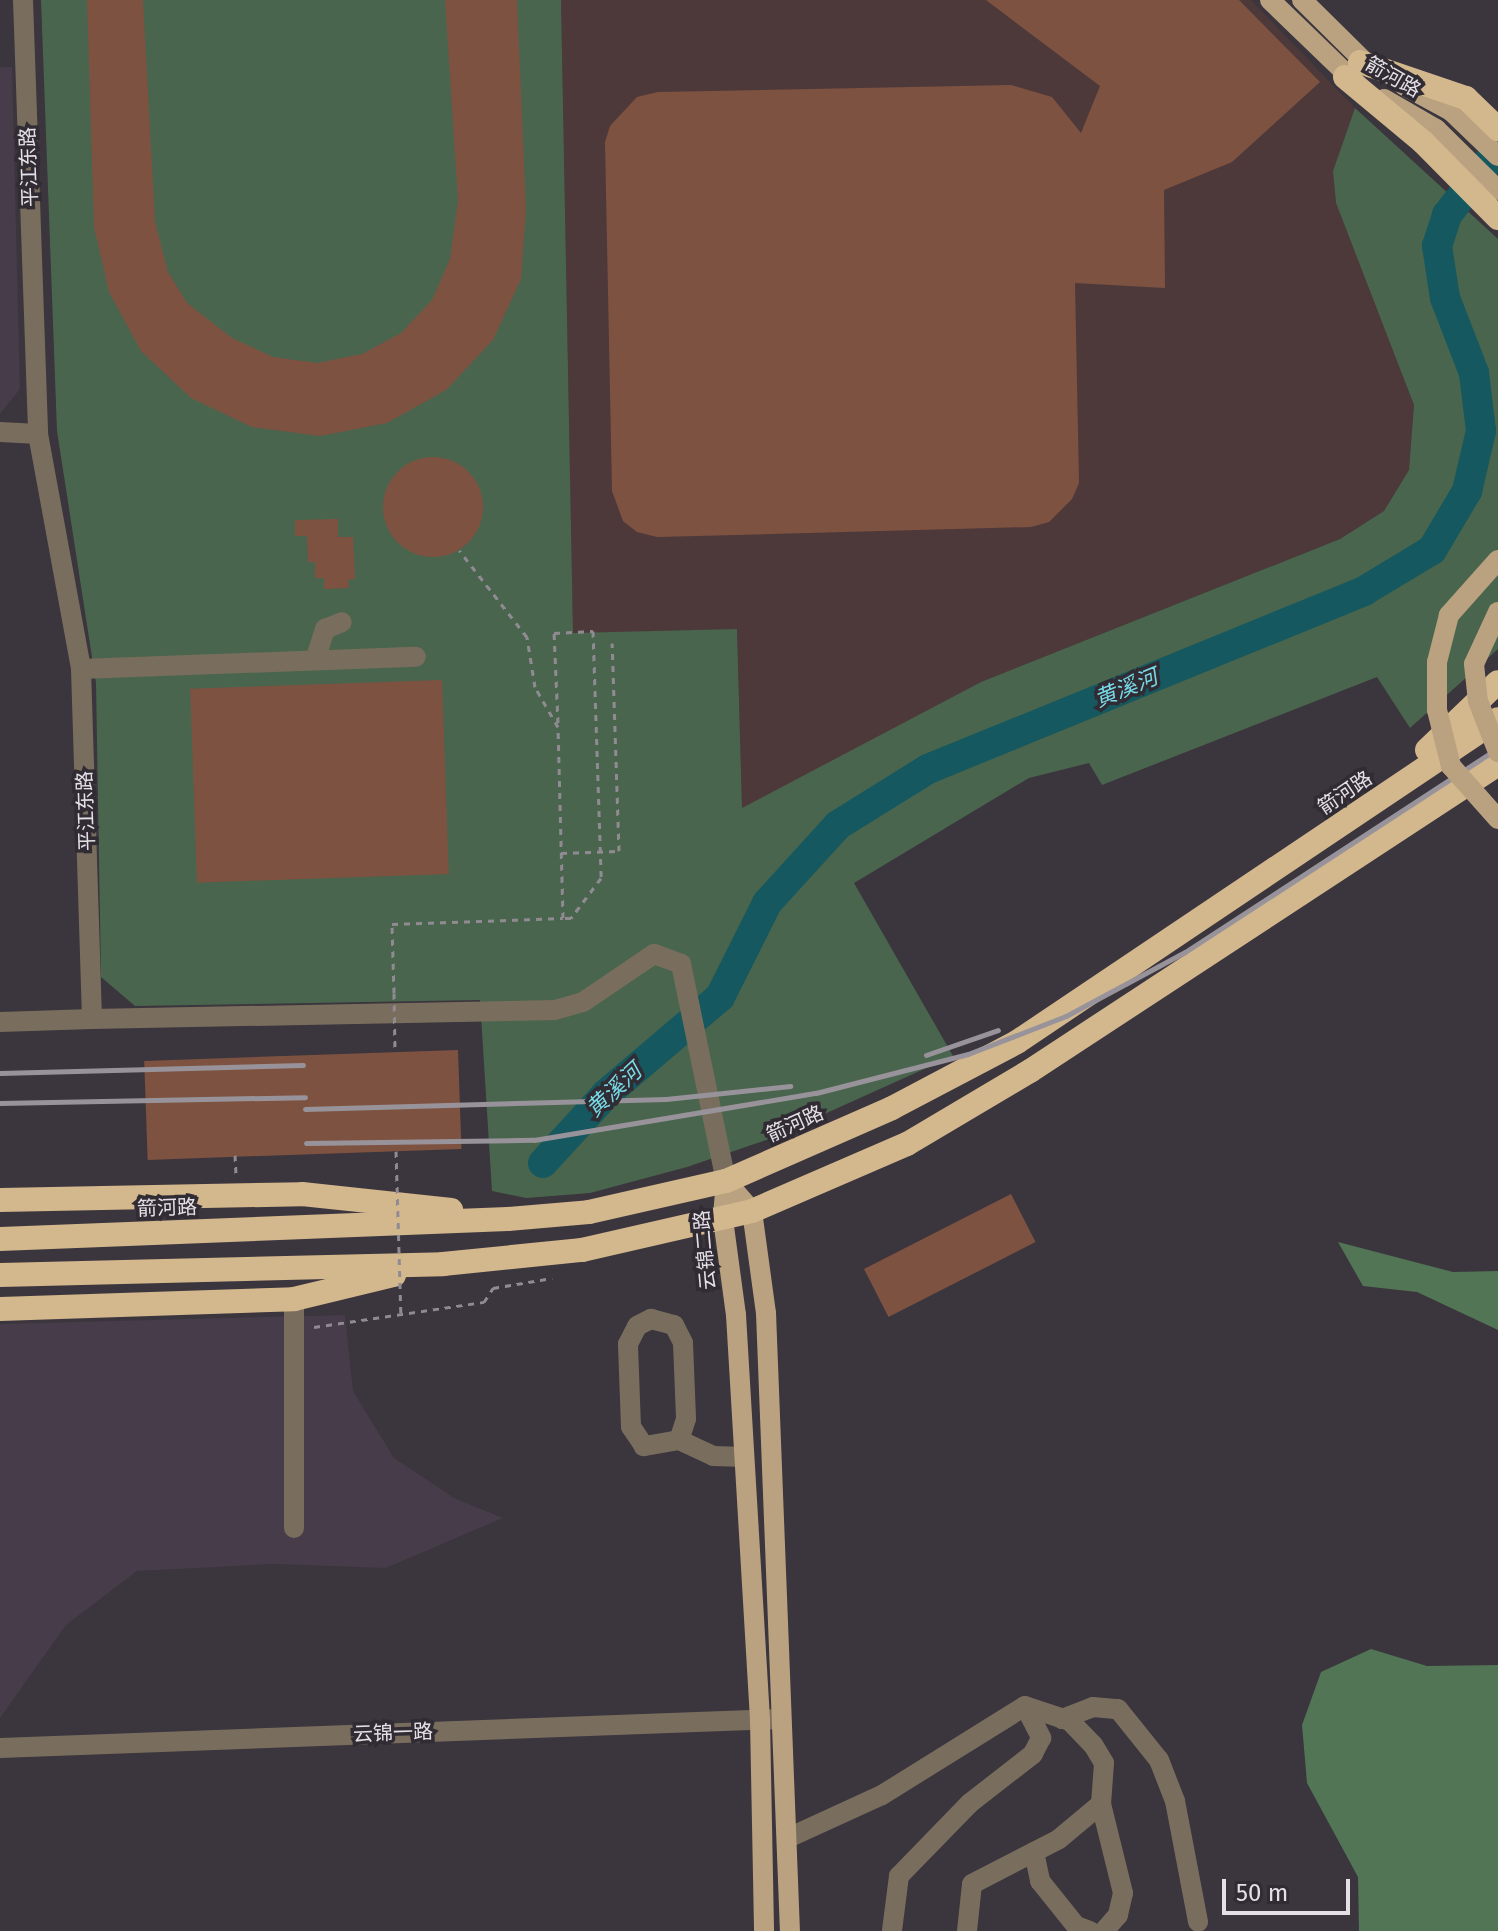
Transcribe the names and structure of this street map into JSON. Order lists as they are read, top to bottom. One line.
{"streets":{"highway":["箭河路"],"main road":["云锦二路"],"street":["平江东路","云锦一路"]},"crossings":[["箭河路","云锦二路"],["云锦二路","云锦一路"]],"water":["黄溪河"],"scale_bar":"50 m"}
